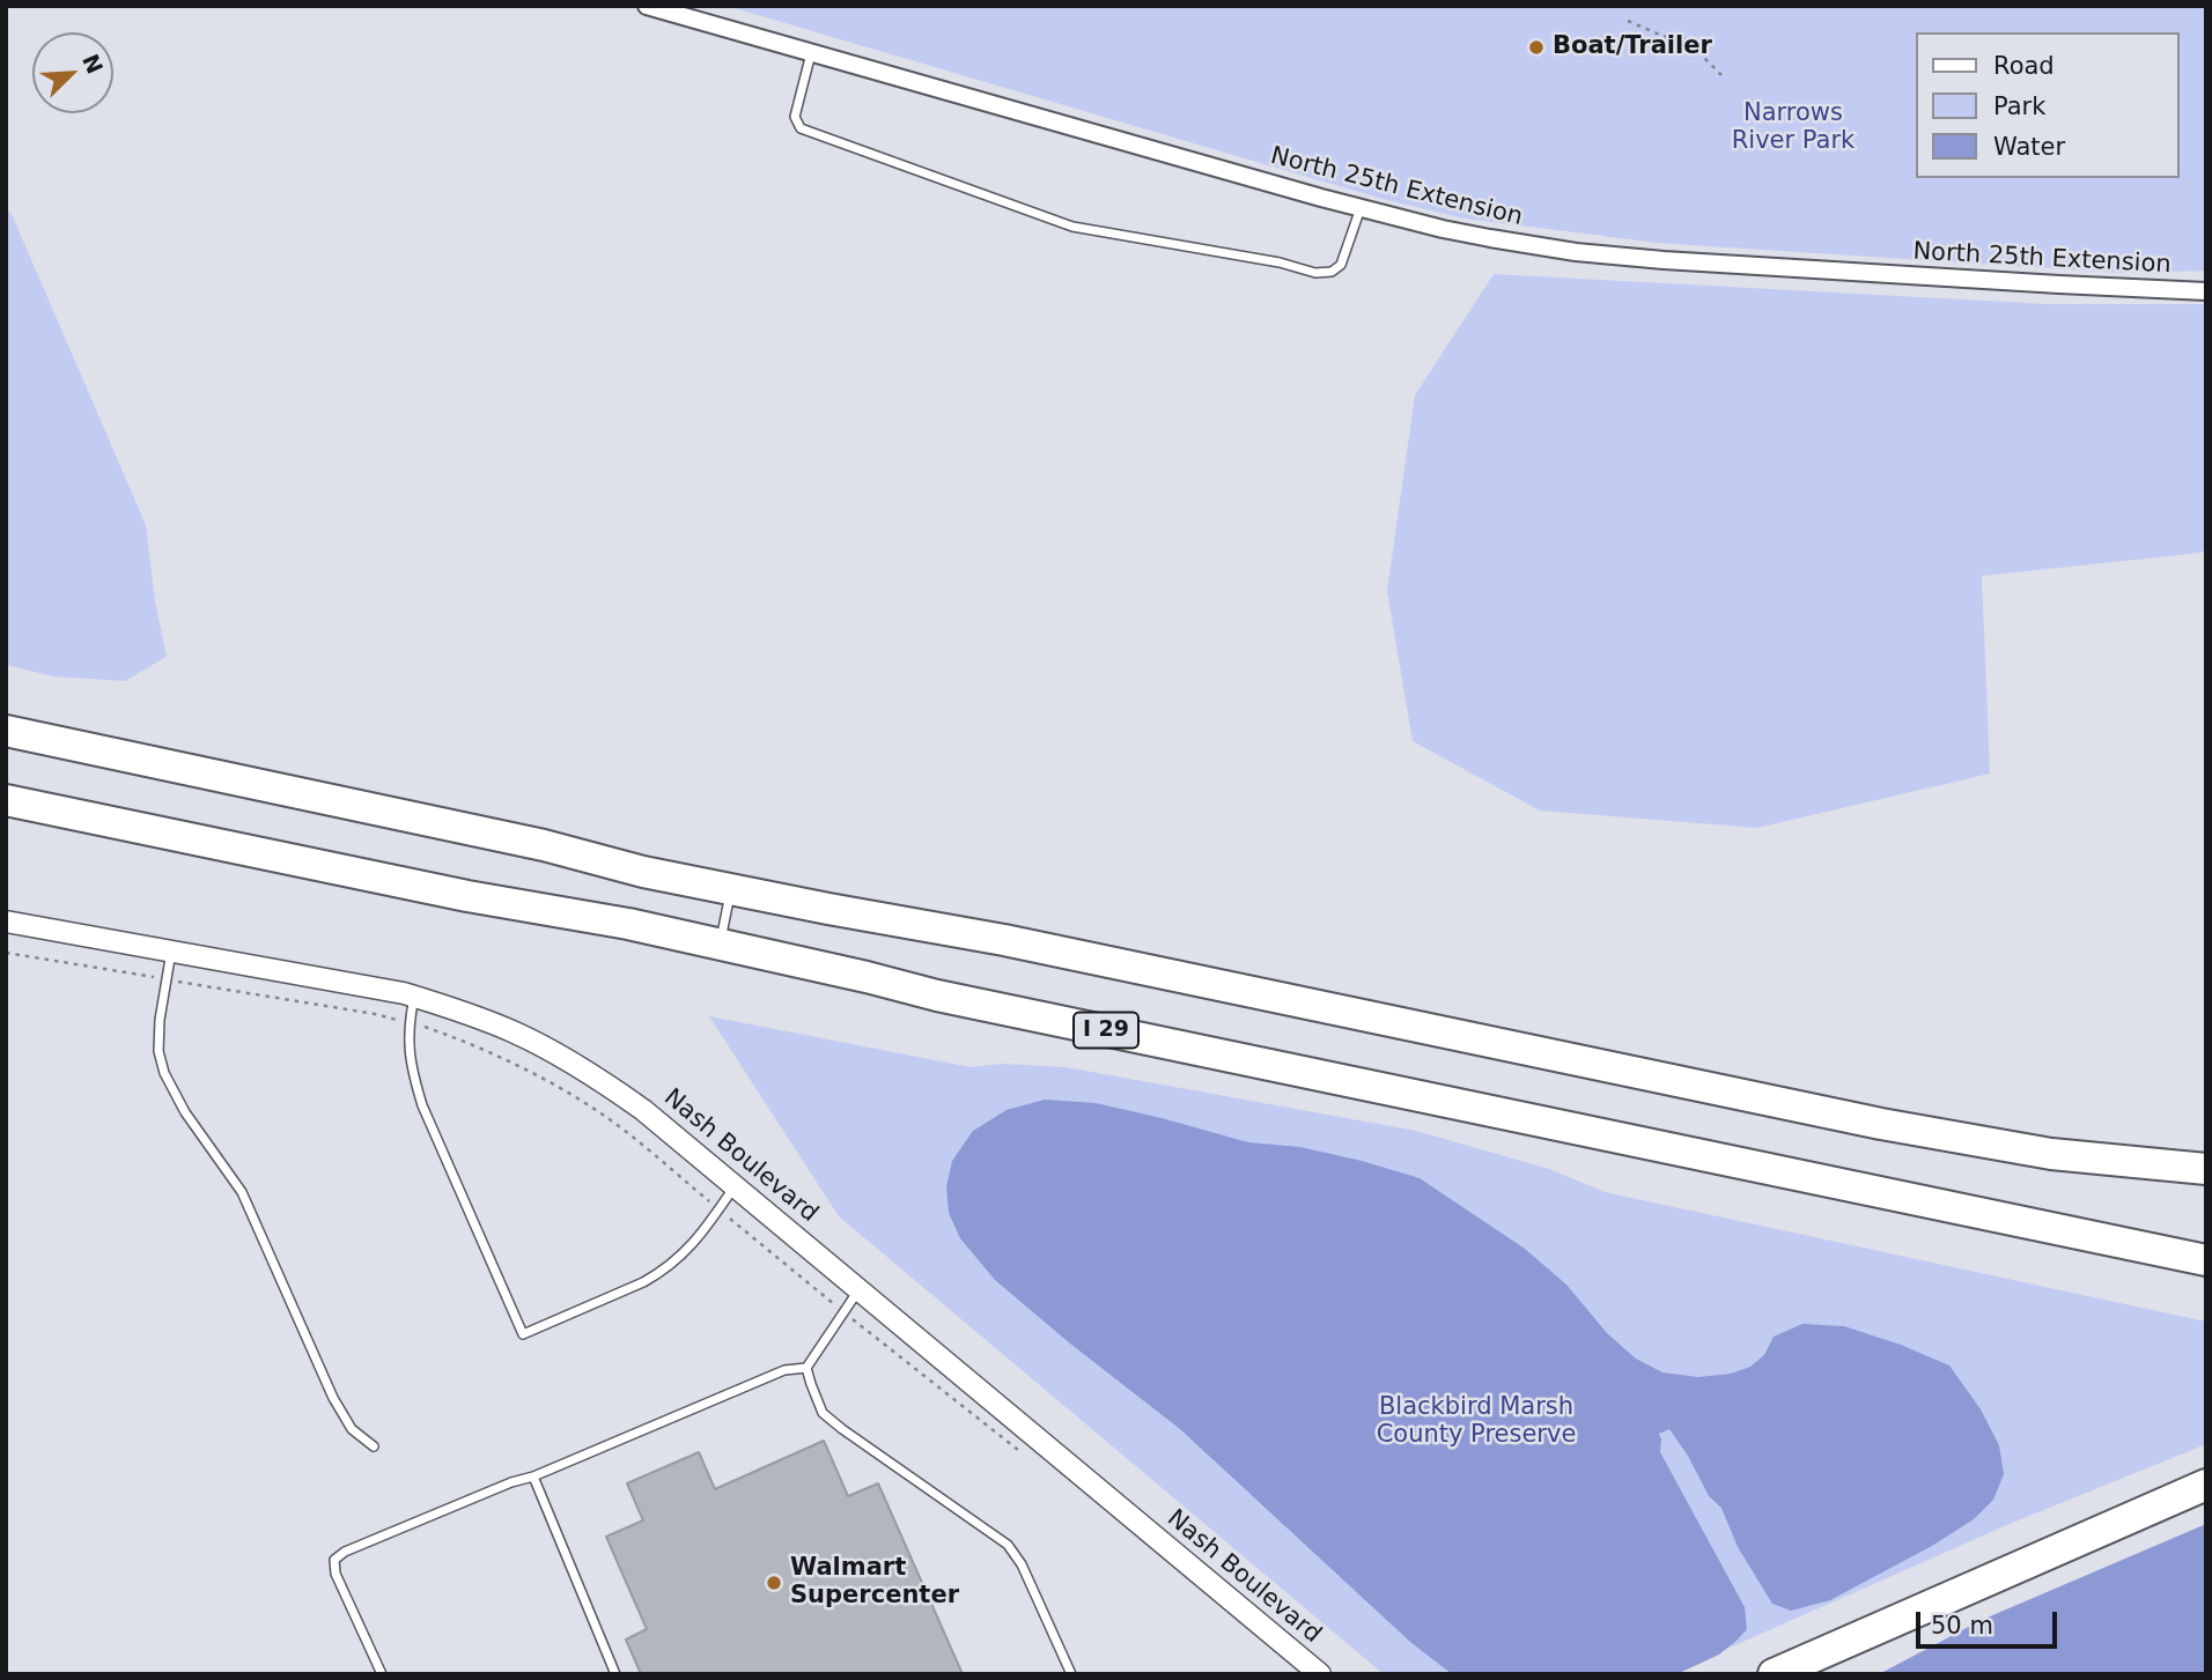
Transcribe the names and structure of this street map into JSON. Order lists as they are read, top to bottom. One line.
{"streets":{"highway":["I 29"],"street":["North 25th Extension","Nash Boulevard"]},"parks":["Narrows River Park","Blackbird Marsh County Preserve"],"places":["Boat/Trailer","Walmart Supercenter"],"legend":["Road","Park","Water"],"scale_bar":"50 m","north":"top right"}
